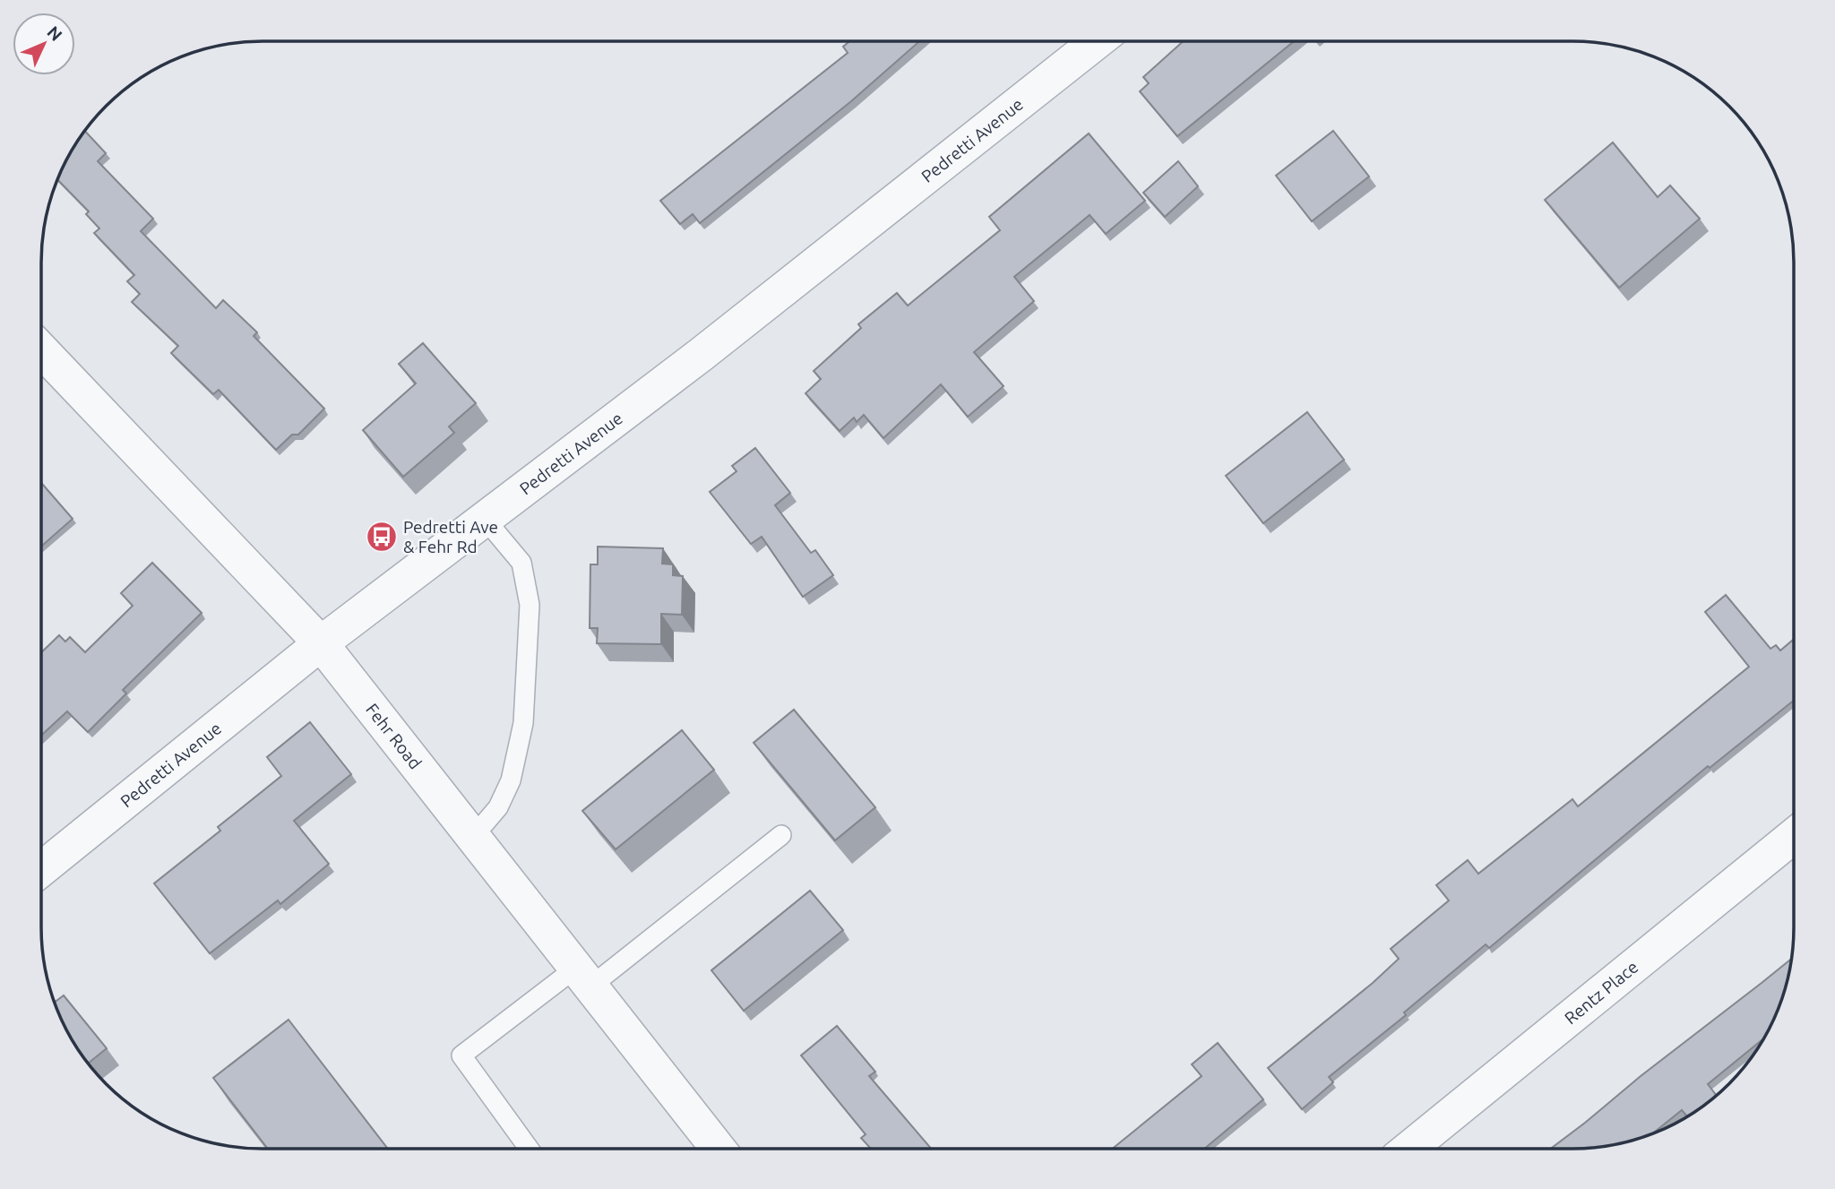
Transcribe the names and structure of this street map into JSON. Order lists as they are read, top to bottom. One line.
{"streets":{"street":["Pedretti Avenue","Fehr Road","Rentz Place"]},"crossings":[["Pedretti Avenue","Fehr Road"]],"places":{"bus stop":["Pedretti Ave & Fehr Rd"]},"north":"top right"}
